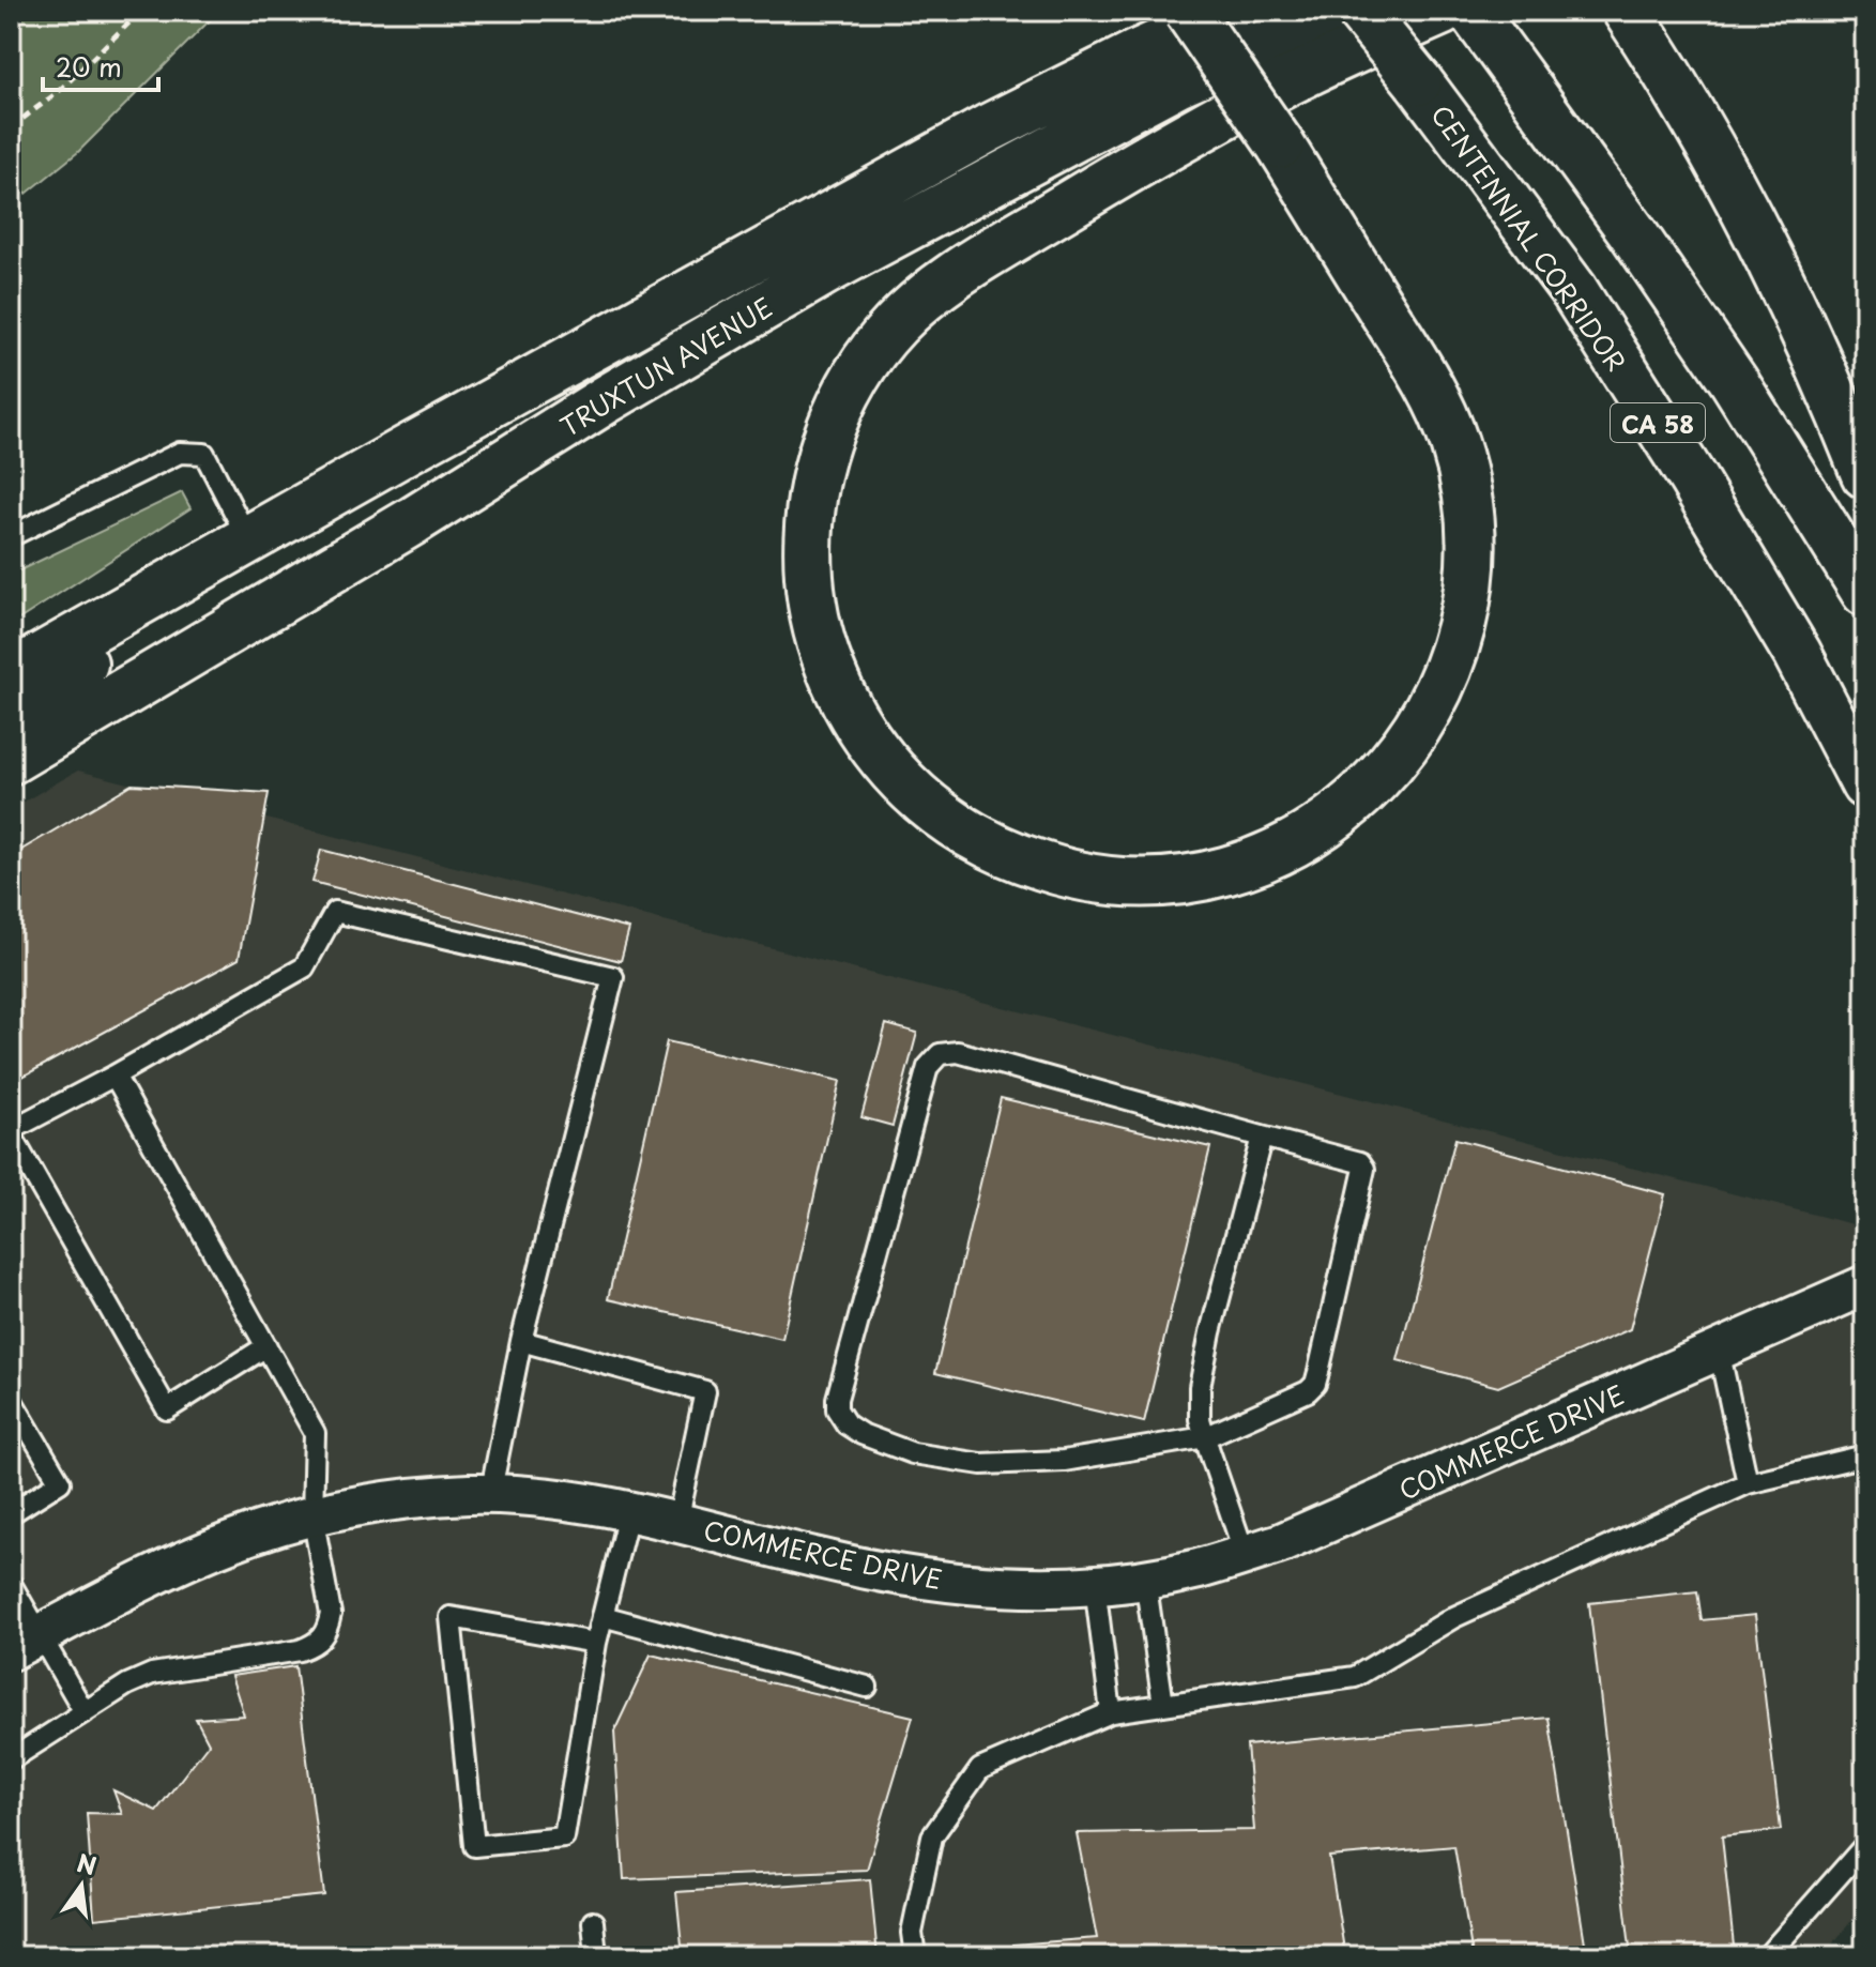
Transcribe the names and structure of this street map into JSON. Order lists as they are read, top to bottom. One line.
{"streets":{"main road":["CENTENNIAL CORRIDOR","TRUXTUN AVENUE","CA 58"],"street":["COMMERCE DRIVE"]},"scale_bar":"20 m","north":"top"}
